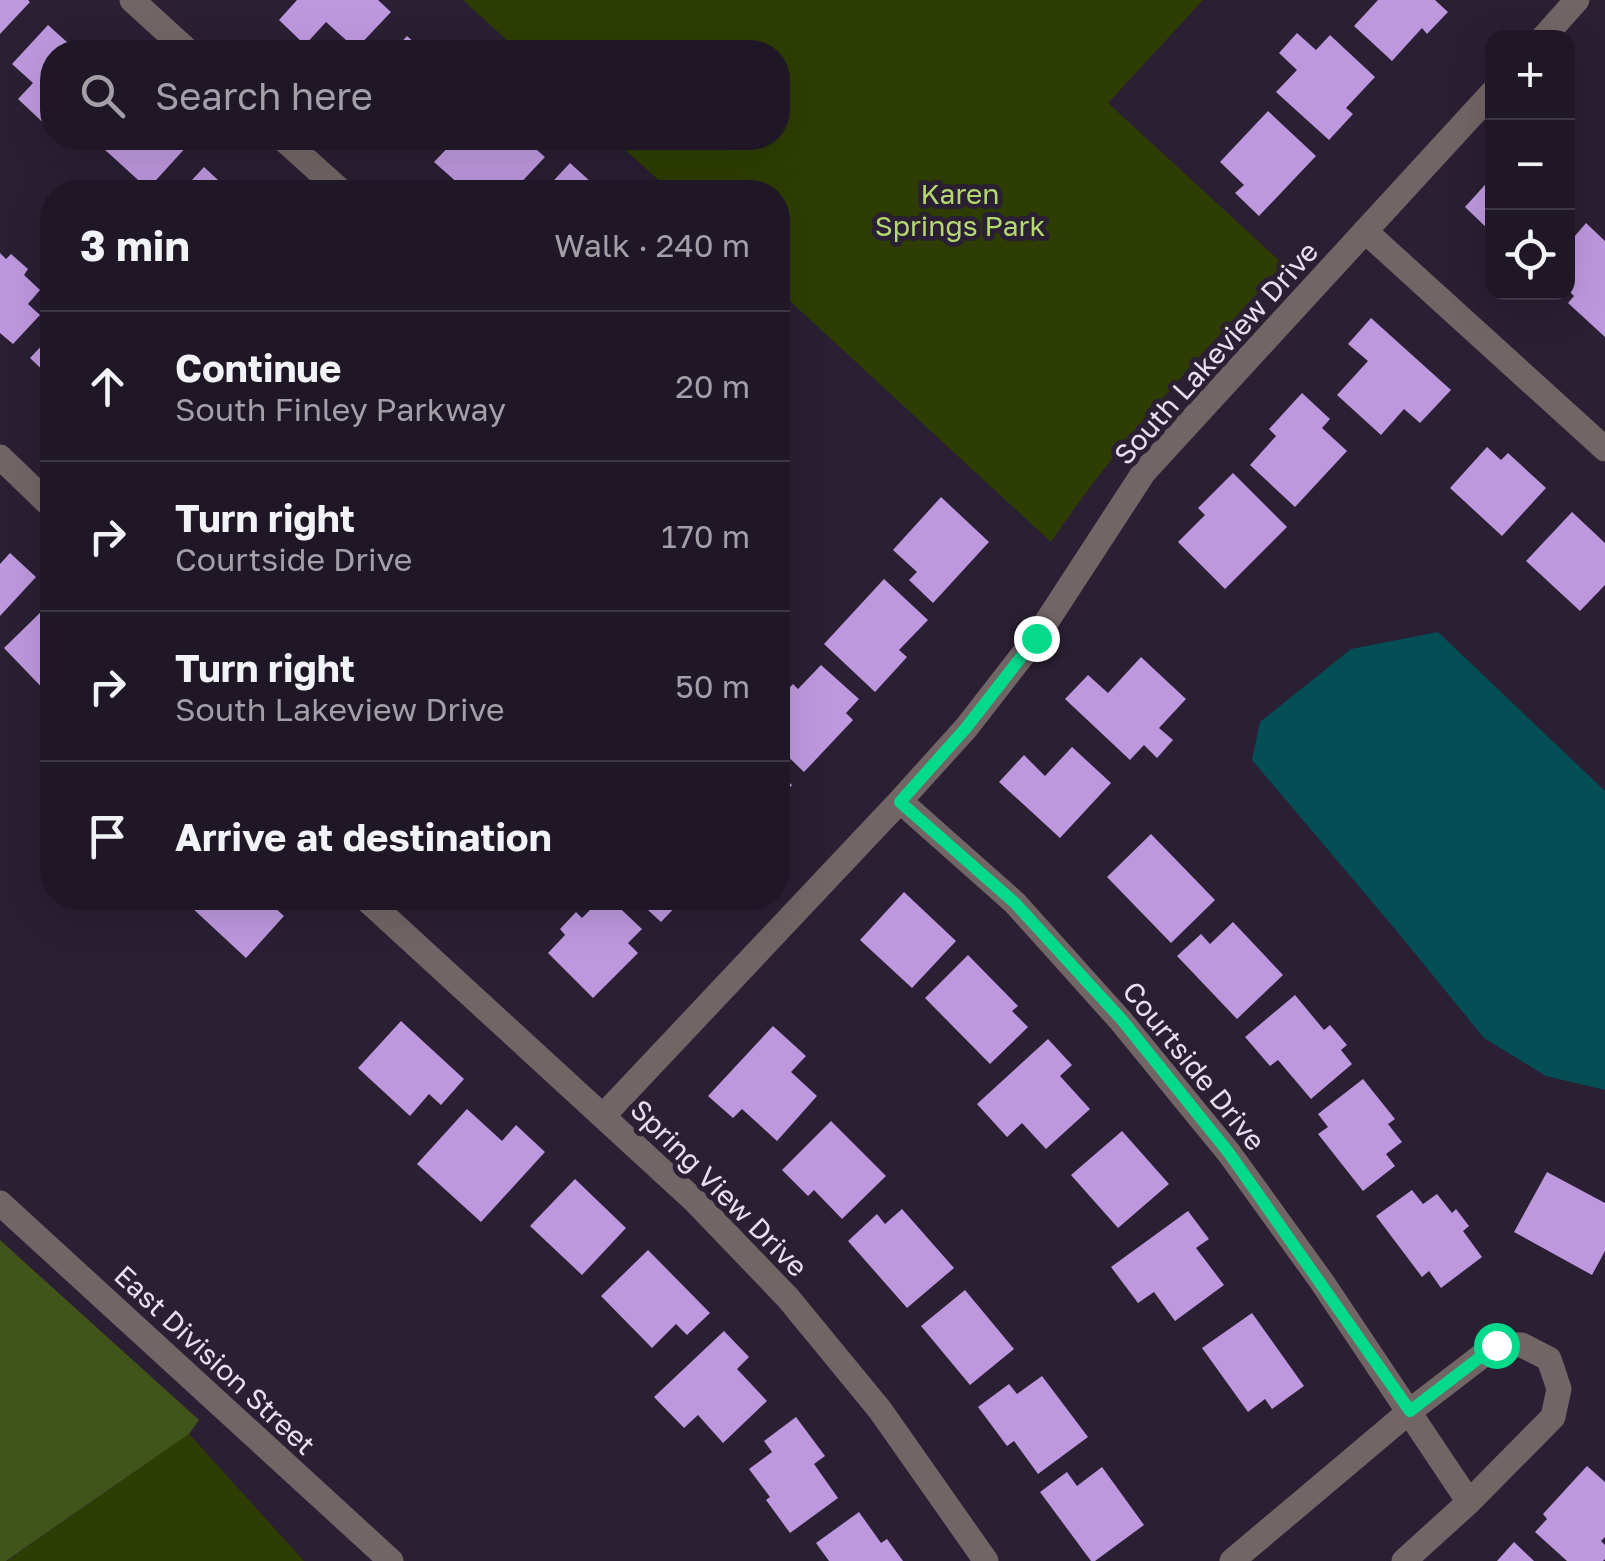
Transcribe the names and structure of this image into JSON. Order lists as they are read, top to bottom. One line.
{"streets":{"street":["South Lakeview Drive","Courtside Drive","Spring View Drive","East Division Street"]},"crossings":[["South Lakeview Drive","Courtside Drive"],["South Lakeview Drive","Spring View Drive"]],"parks":["Karen Springs Park"],"page":{"map_buttons":["+","−"],"search":"Search here","heading":["3 min","Walk · 240 m"],"list":[["Continue","South Finley Parkway","20 m"],["Turn right","Courtside Drive","170 m"],["Turn right","South Lakeview Drive","50 m"],"Arrive at destination"]}}
